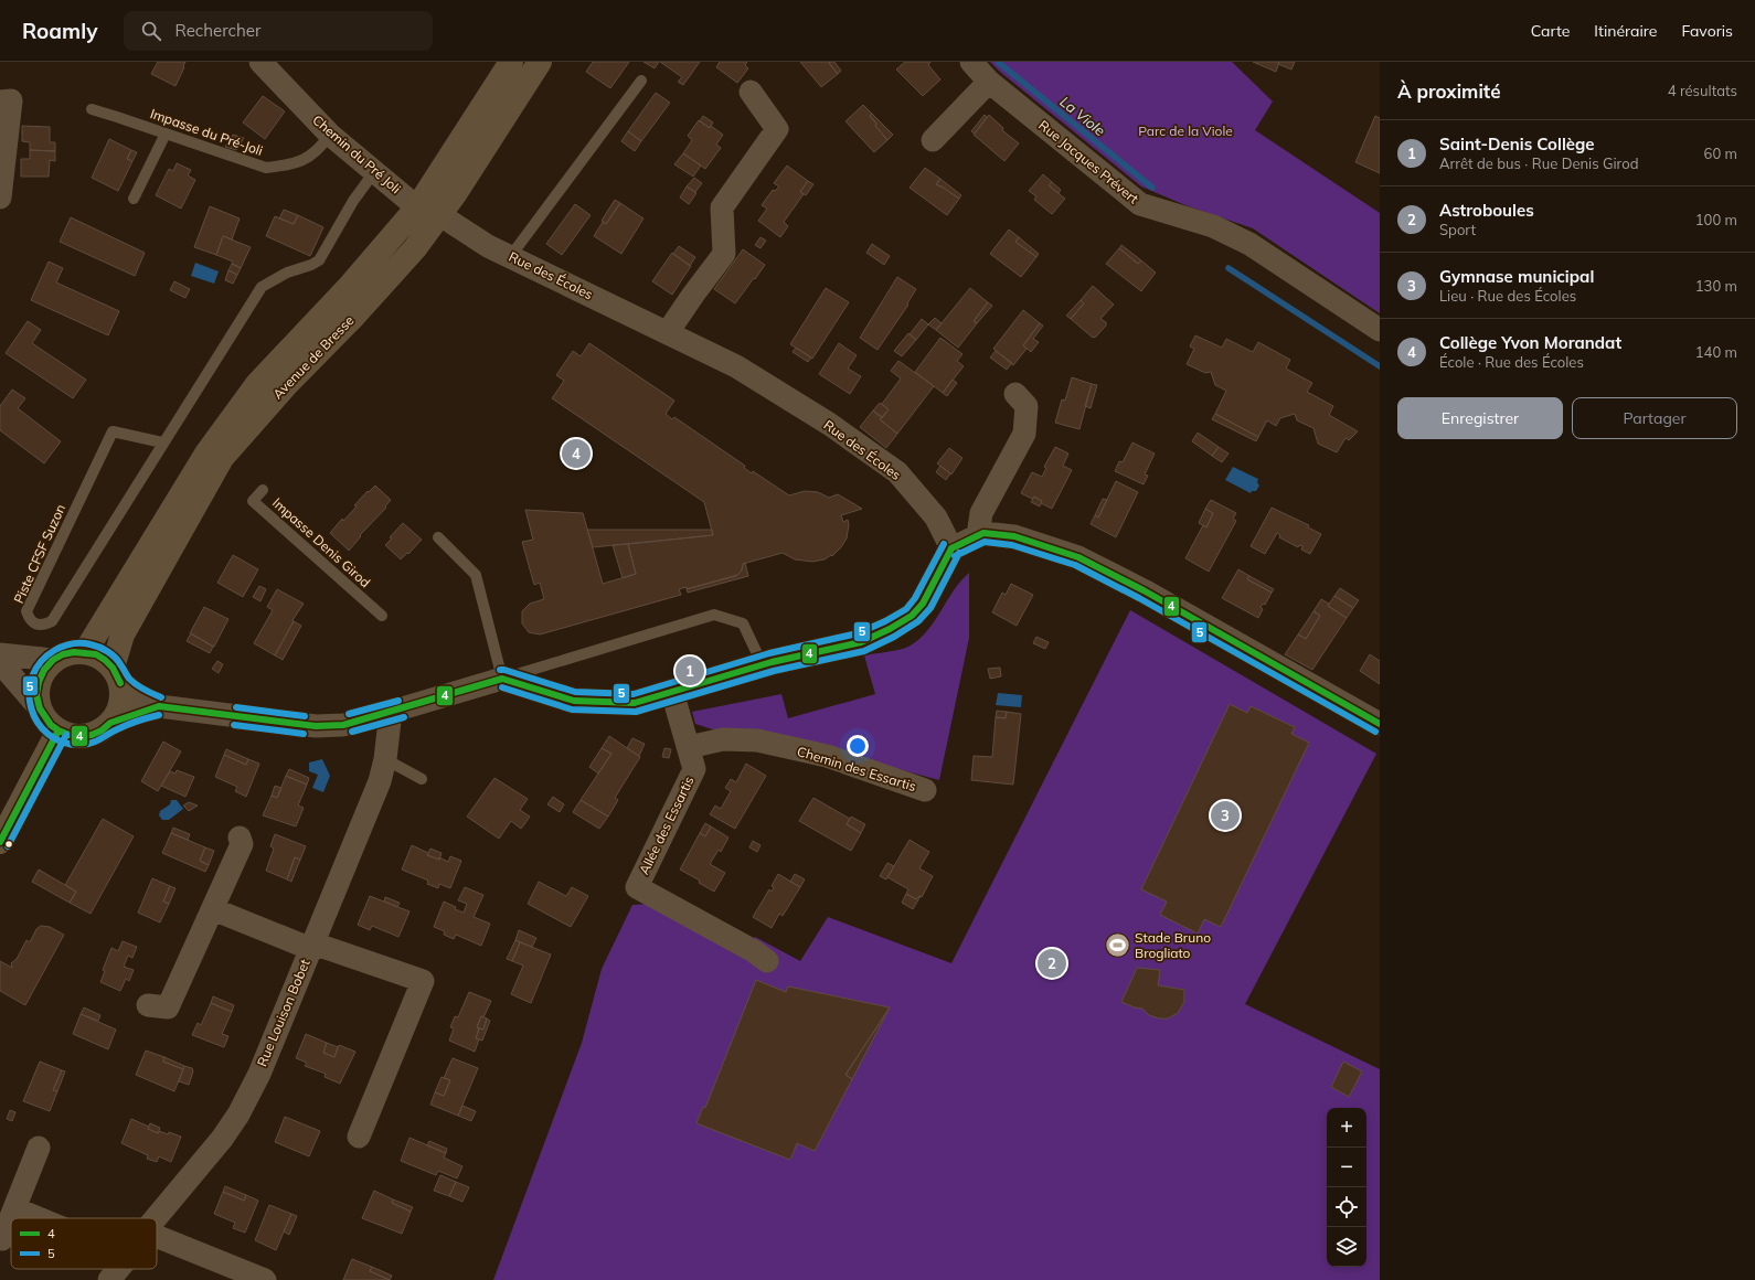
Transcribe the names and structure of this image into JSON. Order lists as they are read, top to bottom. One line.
{"streets":{"main road":["Avenue de Bresse"],"street":["Chemin du Pré Joli","Rue Jacques Prévert","Rue des Écoles","Chemin des Essartis","Allée des Essartis","Rue Louison Bobet"],"lane":["Impasse du Pré-Joli","Impasse Denis Girod","Piste CFSF Suzon"]},"crossings":[["Impasse du Pré-Joli","Chemin du Pré Joli"],["Chemin du Pré Joli","Rue des Écoles"],["Chemin du Pré Joli","Avenue de Bresse"],["Chemin du Pré Joli","Piste CFSF Suzon"],["Rue des Écoles","Avenue de Bresse"],["Chemin des Essartis","Allée des Essartis"]],"water":["La Viole"],"parks":["Parc de la Viole"],"places":{"sports":["Stade Bruno Brogliato"]},"lines":["transit line 4","transit line 5"],"legend":["4","5"],"page":{"header":"Roamly","search":"Rechercher","nav":["Carte","Itinéraire","Favoris"],"heading":["À proximité","4 résultats"],"list":[{"mark":"1","name":"Saint-Denis Collège","note":"Arrêt de bus · Rue Denis Girod","value":"60 m"},{"mark":"2","name":"Astroboules","note":"Sport","value":"100 m"},{"mark":"3","name":"Gymnase municipal","note":"Lieu · Rue des Écoles","value":"130 m"},{"mark":"4","name":"Collège Yvon Morandat","note":"École · Rue des Écoles","value":"140 m"}],"buttons":["Enregistrer","Partager"],"pins":["4","1","3","2"],"map_buttons":["+","−"]}}
